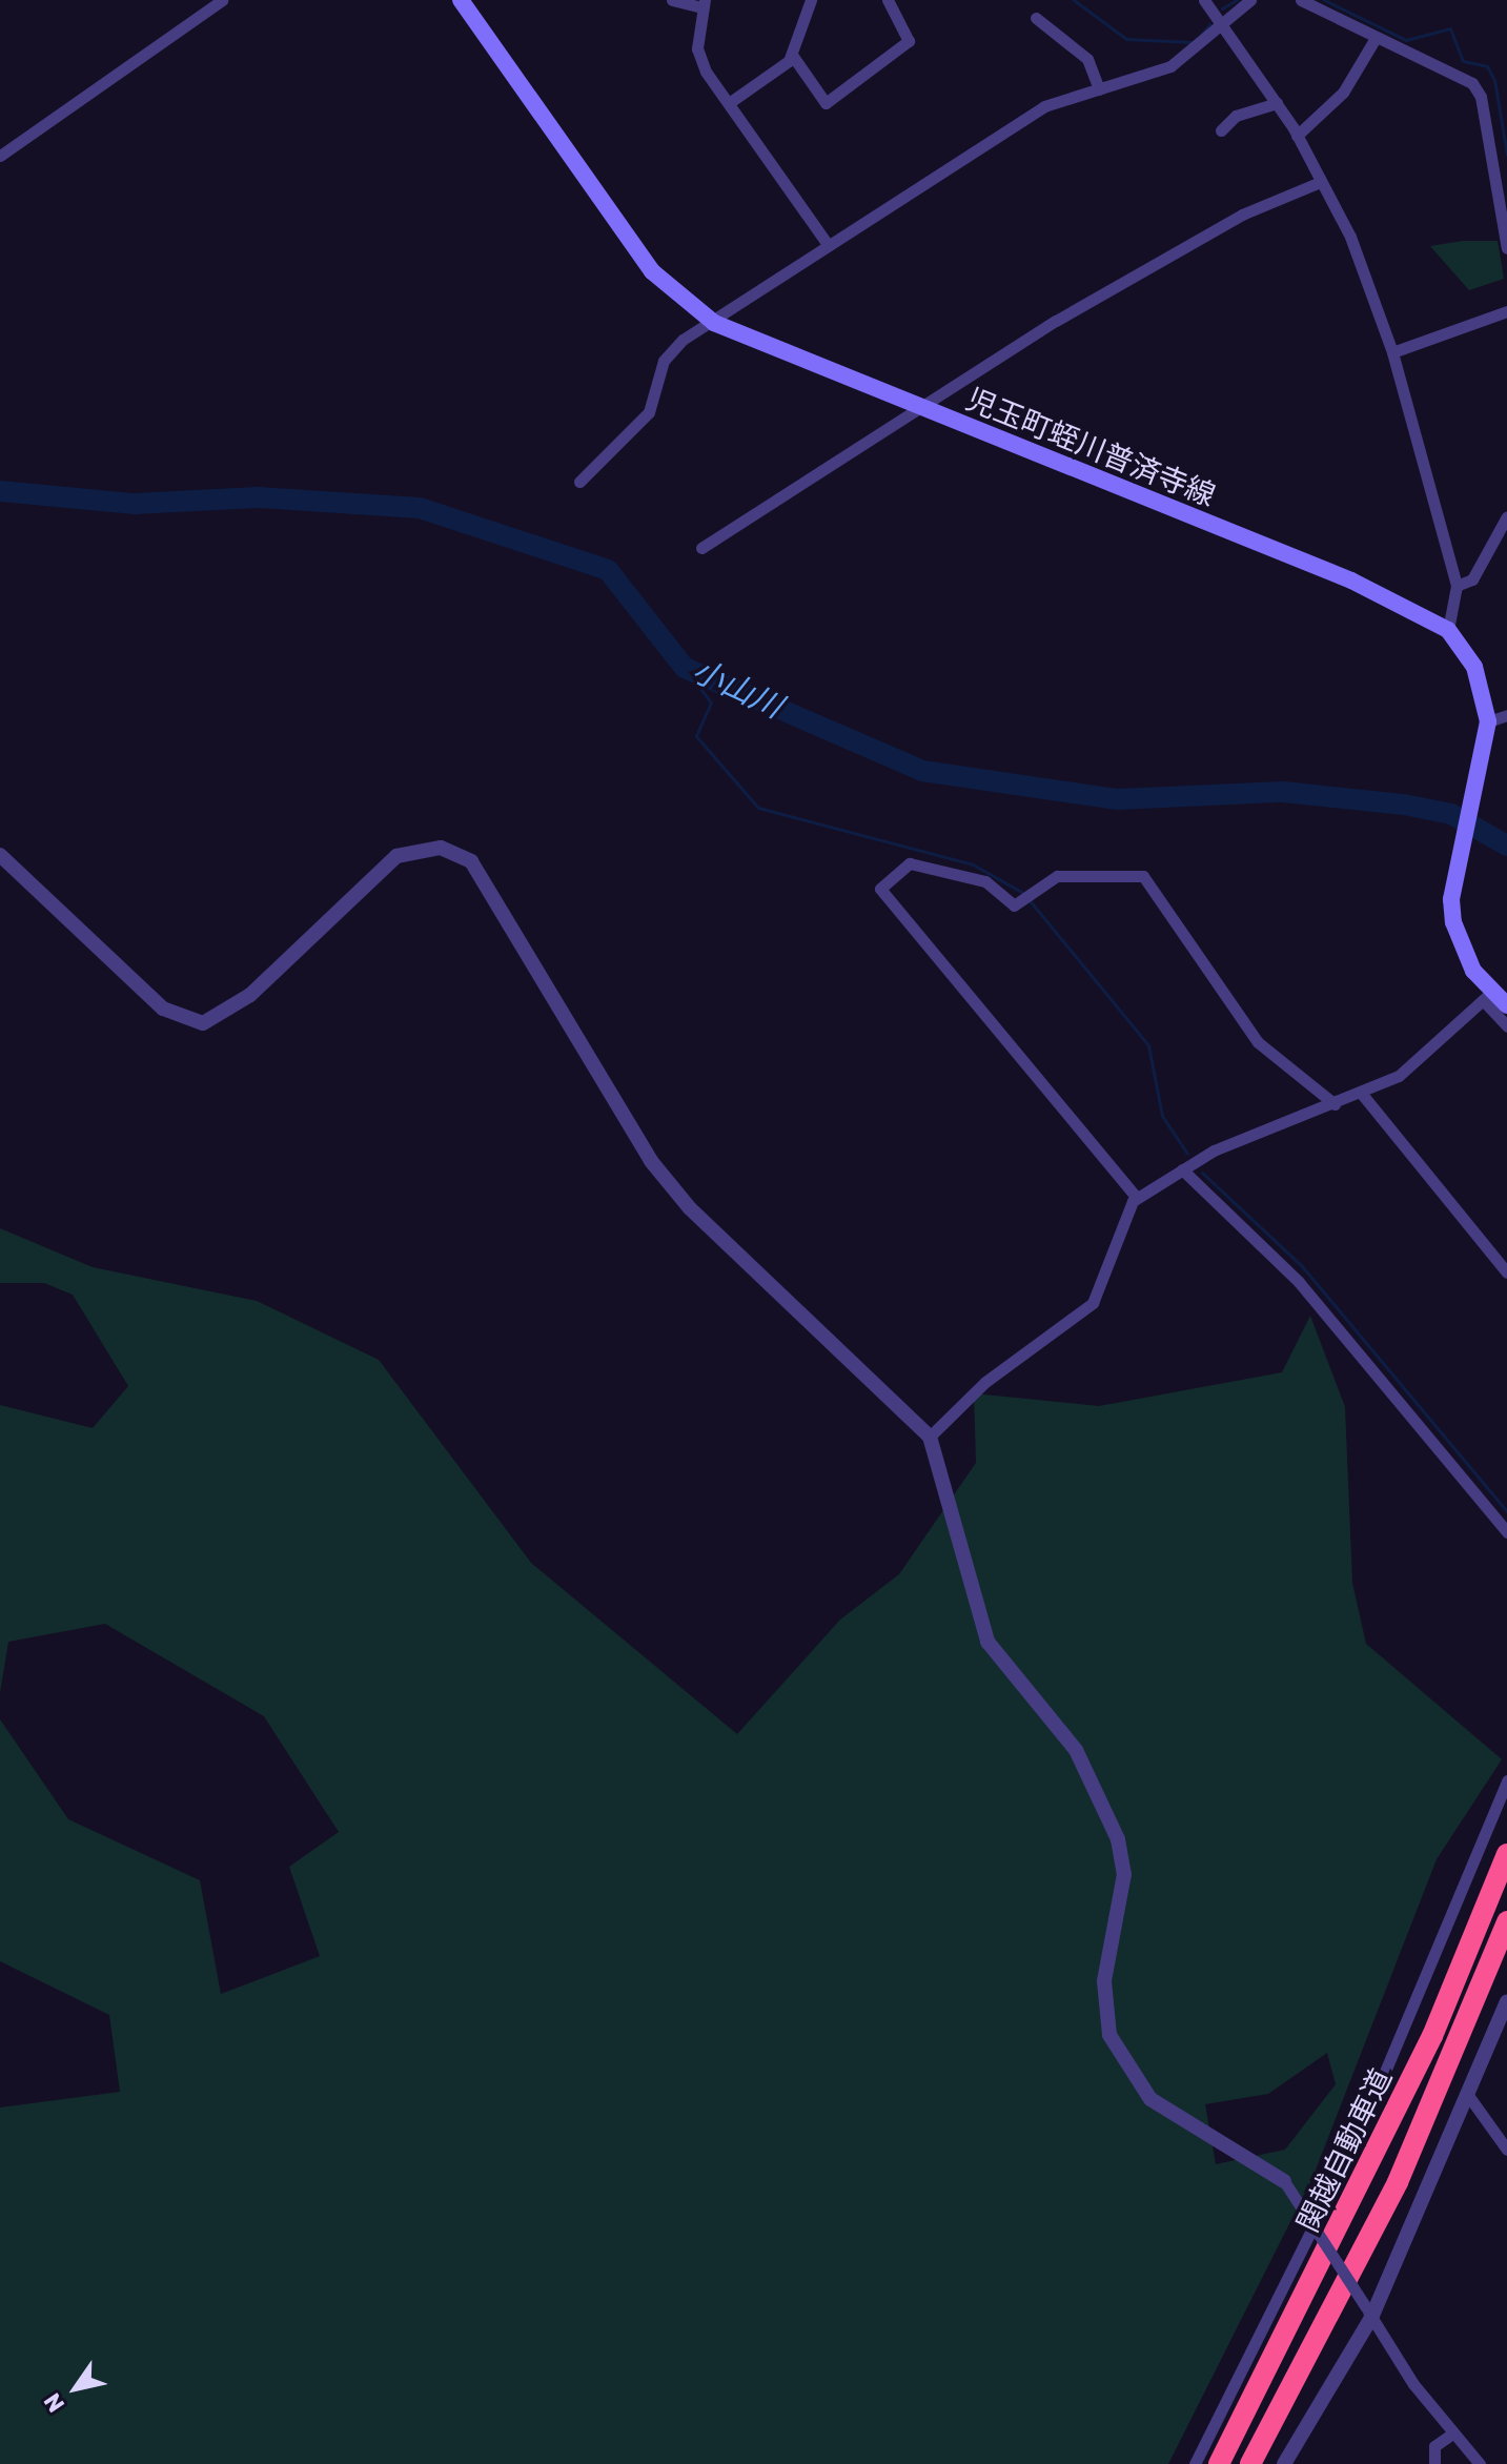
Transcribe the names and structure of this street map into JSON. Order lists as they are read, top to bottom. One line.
{"streets":{"highway":["関越自動車道"],"main road":["児玉町蛭川普済寺線"]},"water":["小山川"],"north":"bottom left"}
